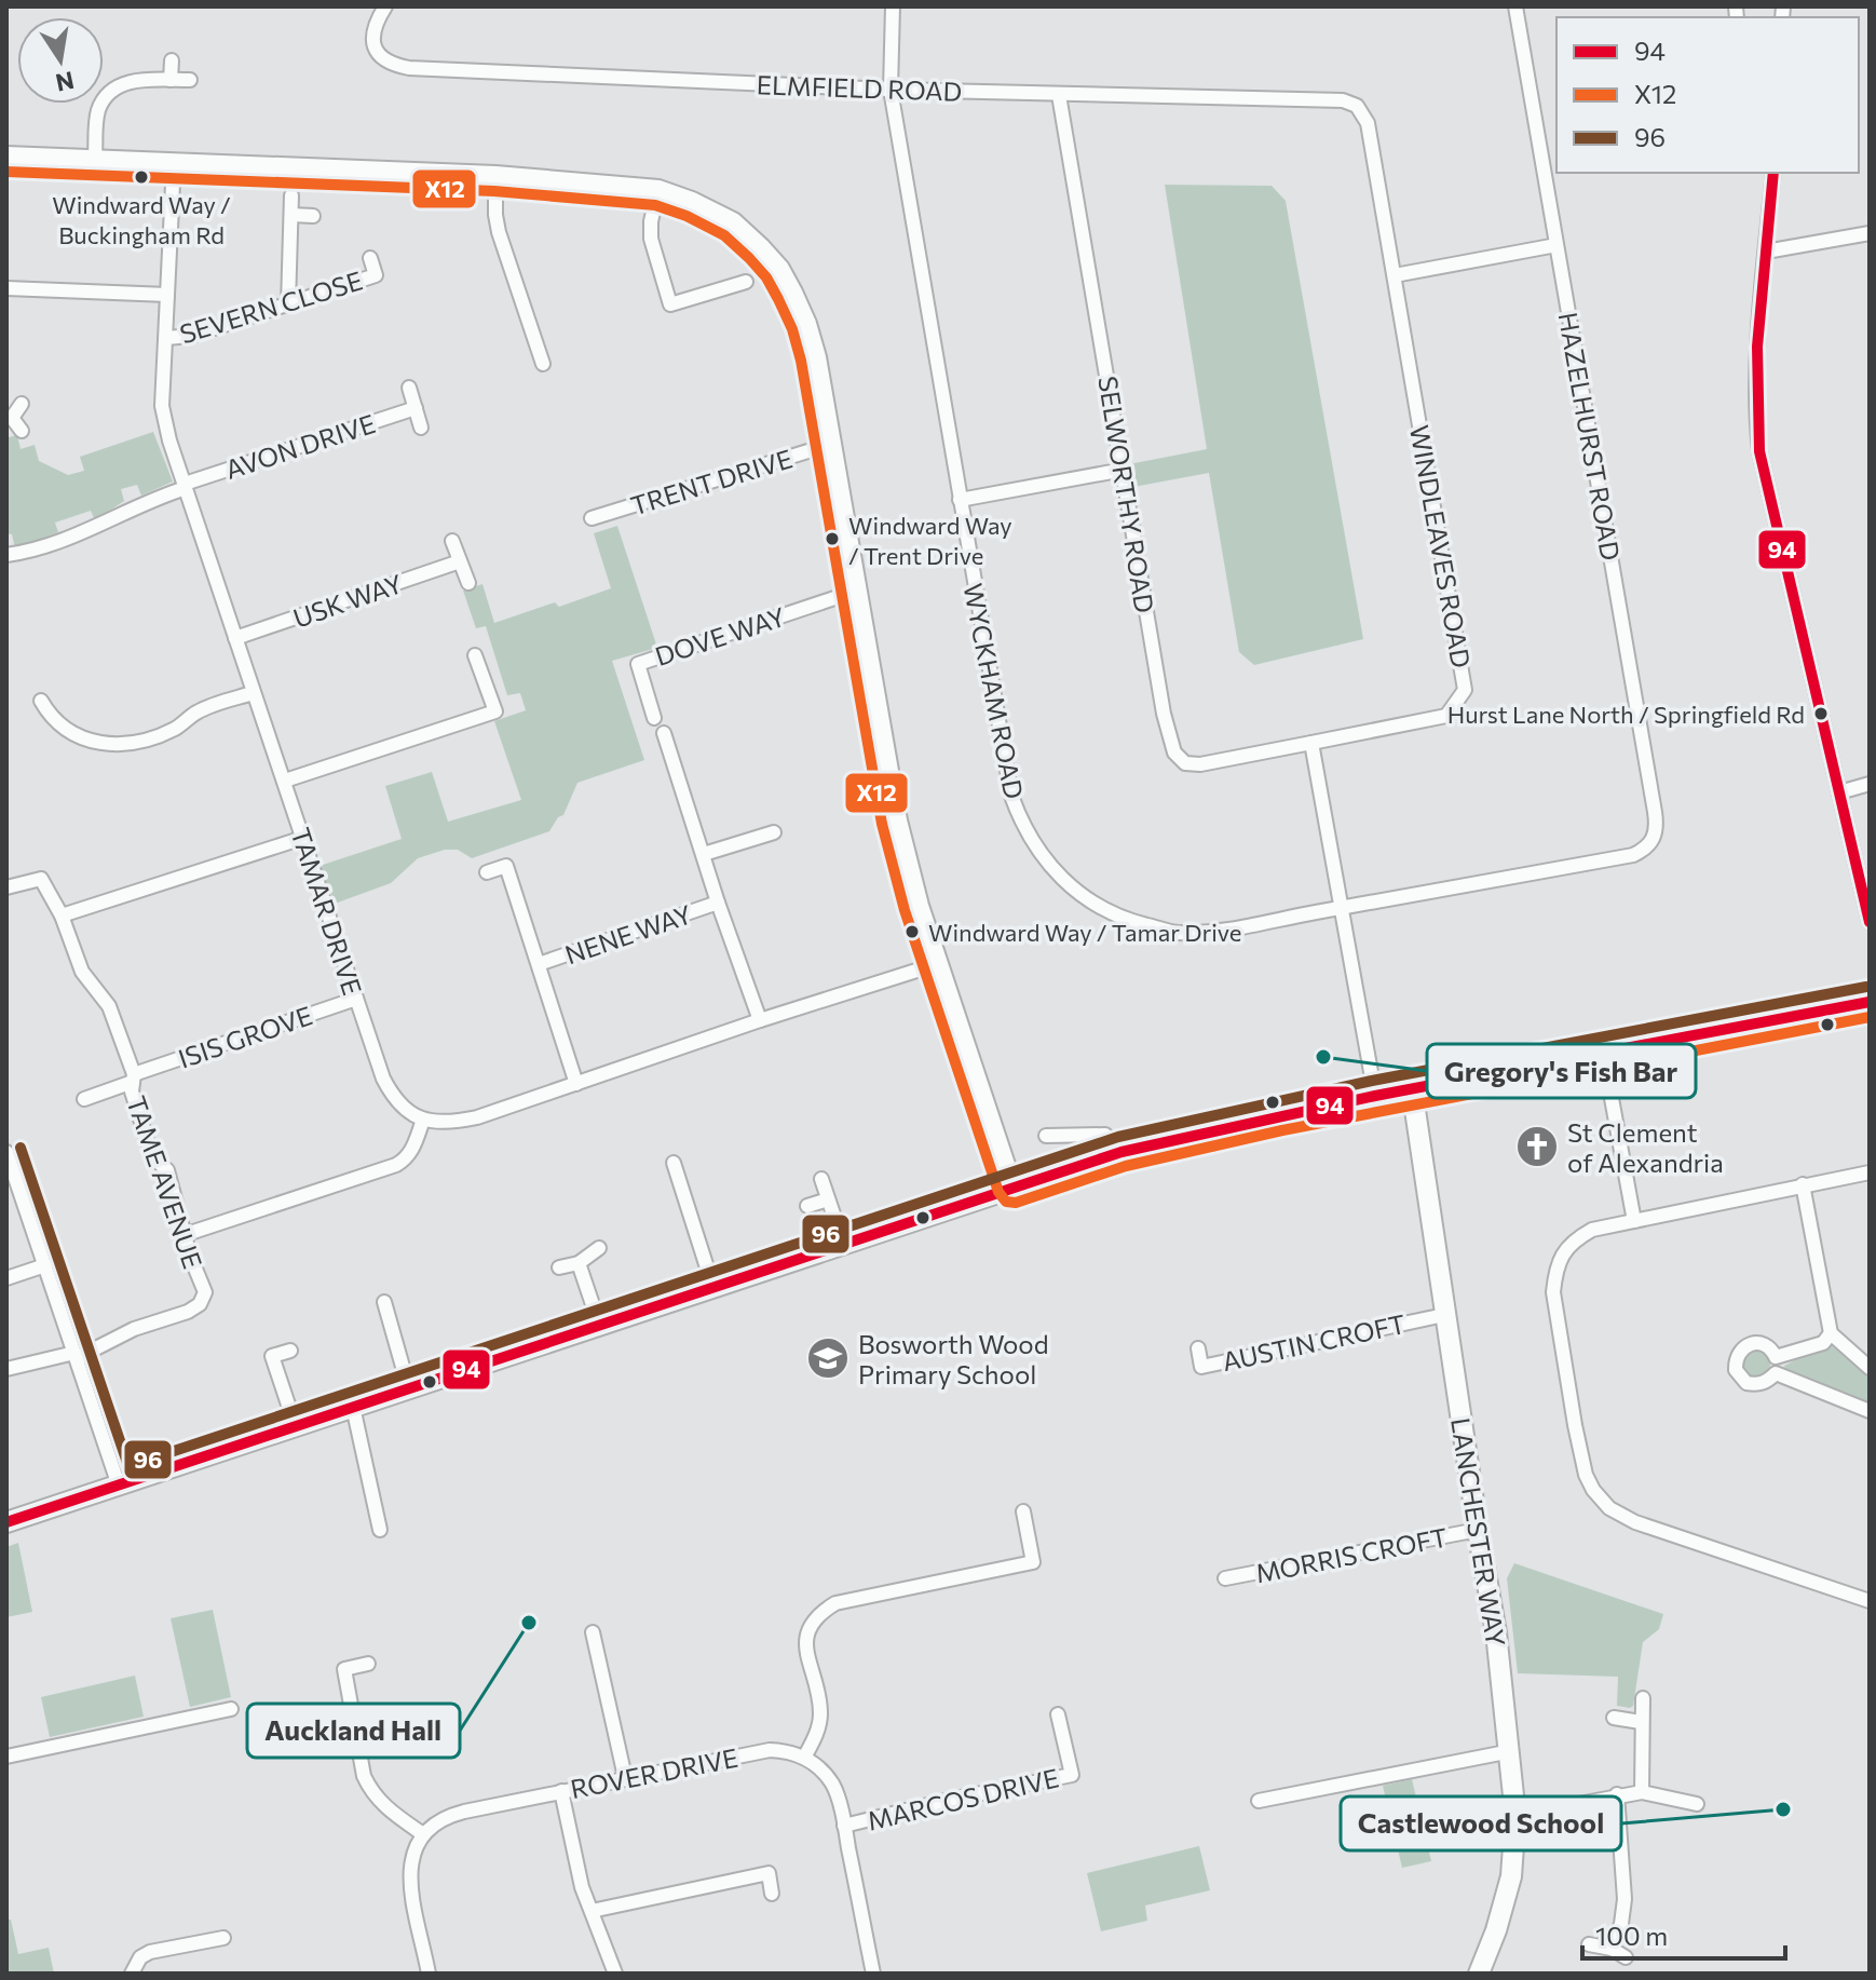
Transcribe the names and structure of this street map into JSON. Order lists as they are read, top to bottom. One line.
{"streets":{"street":["ELMFIELD ROAD","SEVERN CLOSE","HAZELHURST ROAD","AVON DRIVE","TRENT DRIVE","SELWORTHY ROAD","WINDLEAVES ROAD","USK WAY","DOVE WAY","WYCKHAM ROAD","TAMAR DRIVE","NENE WAY","ISIS GROVE","TAME AVENUE","AUSTIN CROFT","LANCHESTER WAY","MORRIS CROFT","ROVER DRIVE","MARCOS DRIVE"]},"crossings":[["ELMFIELD ROAD","SELWORTHY ROAD"],["ELMFIELD ROAD","WINDLEAVES ROAD"],["ELMFIELD ROAD","WYCKHAM ROAD"],["SEVERN CLOSE","TAMAR DRIVE"],["HAZELHURST ROAD","WYCKHAM ROAD"],["AVON DRIVE","TAMAR DRIVE"],["SELWORTHY ROAD","WINDLEAVES ROAD"],["USK WAY","TAMAR DRIVE"],["TAMAR DRIVE","ISIS GROVE"],["ISIS GROVE","TAME AVENUE"],["AUSTIN CROFT","LANCHESTER WAY"],["LANCHESTER WAY","MORRIS CROFT"]],"places":{"other":["Windward Way / Buckingham Rd","Windward Way / Trent Drive","Hurst Lane North / Springfield Rd","Windward Way / Tamar Drive","Gregory's Fish Bar","Auckland Hall","Castlewood School"],"church":["St Clement of Alexandria"],"school or university":["Bosworth Wood Primary School"]},"lines":["transit line X12","transit line 94","transit line 96"],"legend":["94","X12","96"],"scale_bar":"100 m","north":"bottom"}
